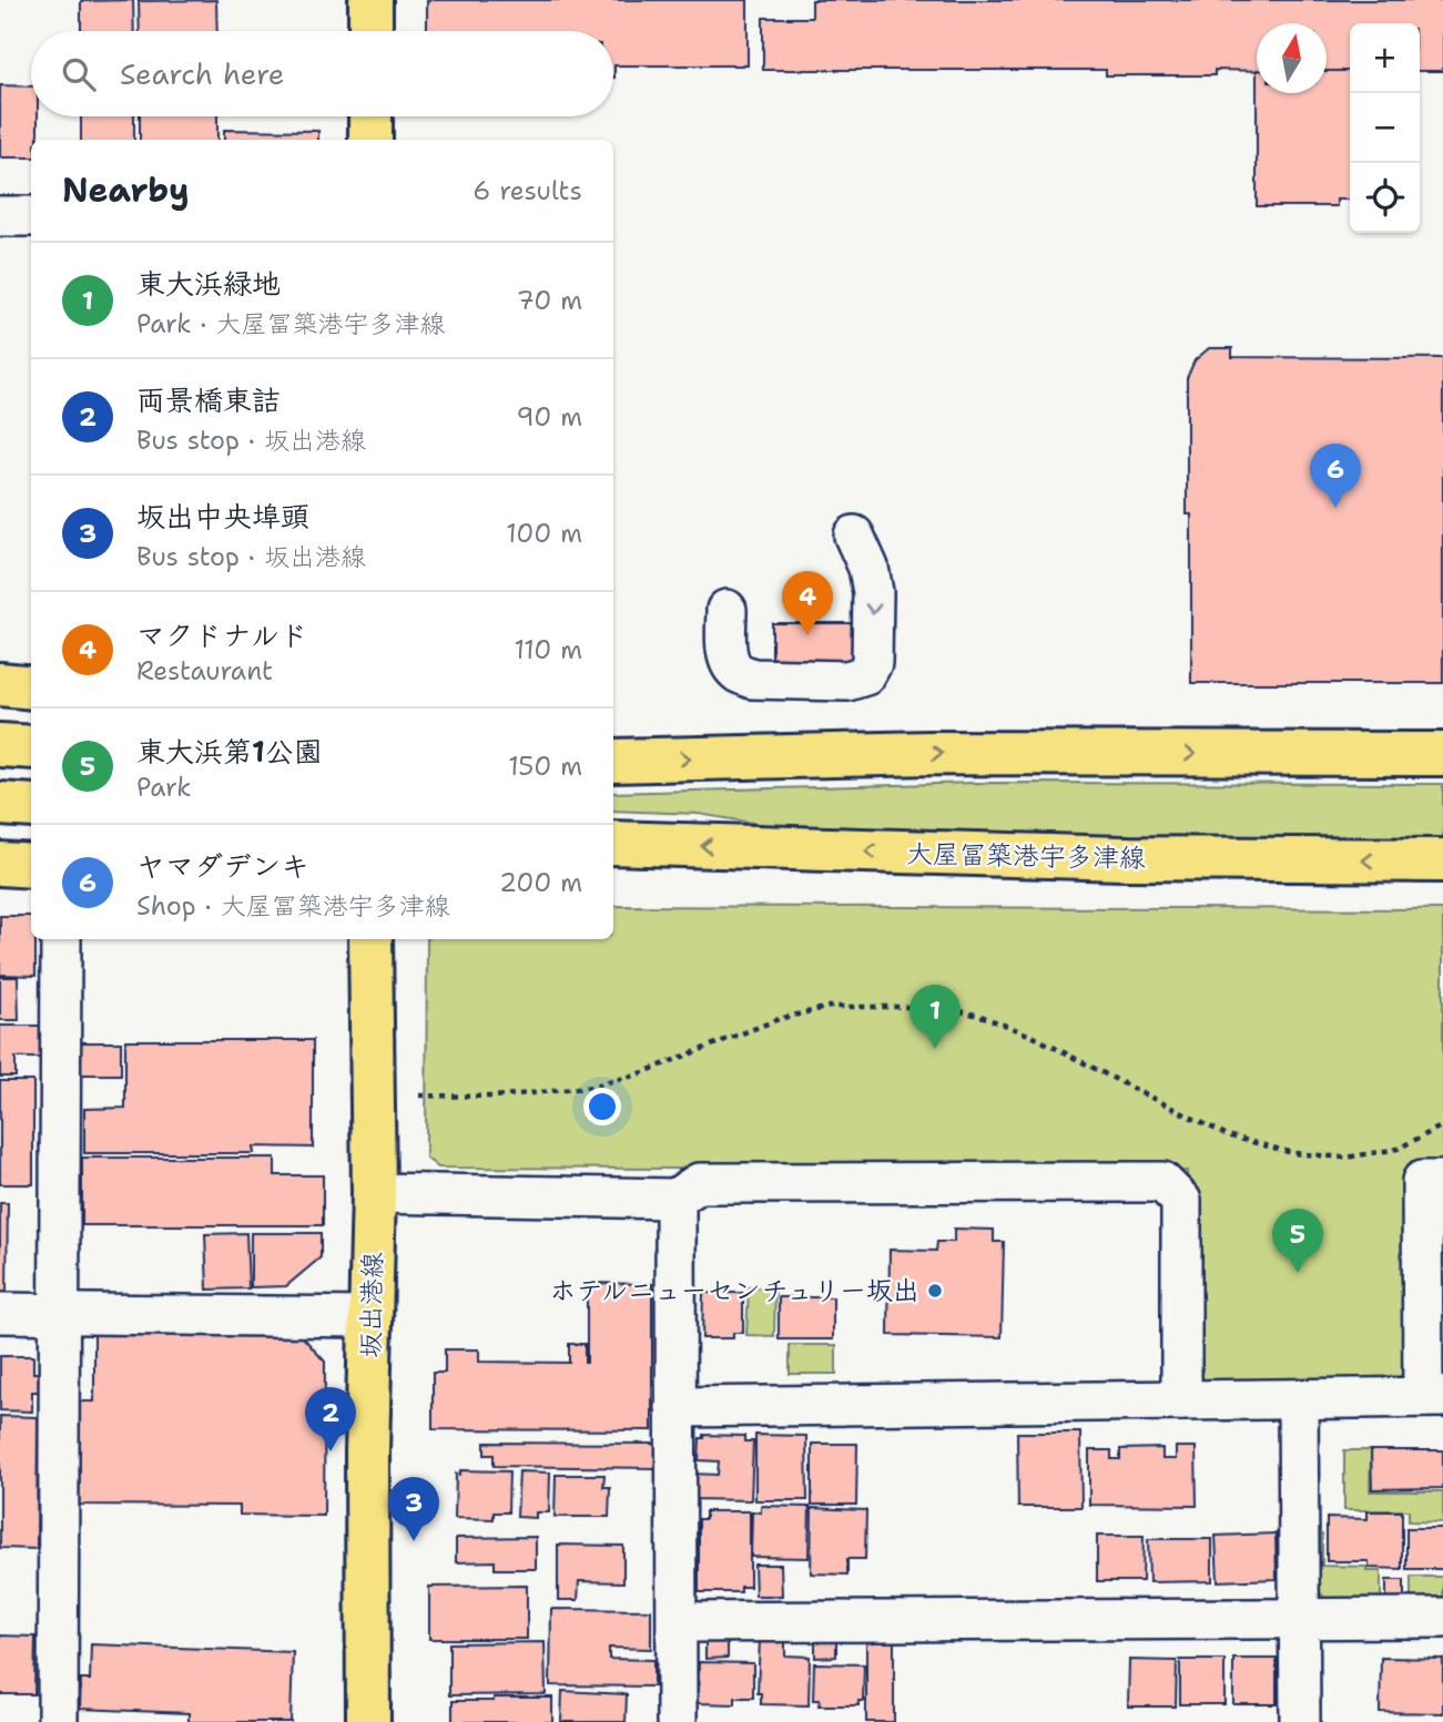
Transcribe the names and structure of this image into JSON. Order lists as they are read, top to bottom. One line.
{"streets":{"main road":["大屋冨築港宇多津線","坂出港線"]},"places":["ホテルニューセンチュリー坂出"],"north":"top","page":{"map_buttons":["+","−"],"search":"Search here","heading":["Nearby","6 results"],"list":[{"mark":"1","name":"東大浜緑地","note":"Park · 大屋冨築港宇多津線","value":"70 m"},{"mark":"2","name":"両景橋東詰","note":"Bus stop · 坂出港線","value":"90 m"},{"mark":"3","name":"坂出中央埠頭","note":"Bus stop · 坂出港線","value":"100 m"},{"mark":"4","name":"マクドナルド","note":"Restaurant","value":"110 m"},{"mark":"5","name":"東大浜第1公園","note":"Park","value":"150 m"},{"mark":"6","name":"ヤマダデンキ","note":"Shop · 大屋冨築港宇多津線","value":"200 m"}],"pins":["6","4","1","5","2","3"]}}
